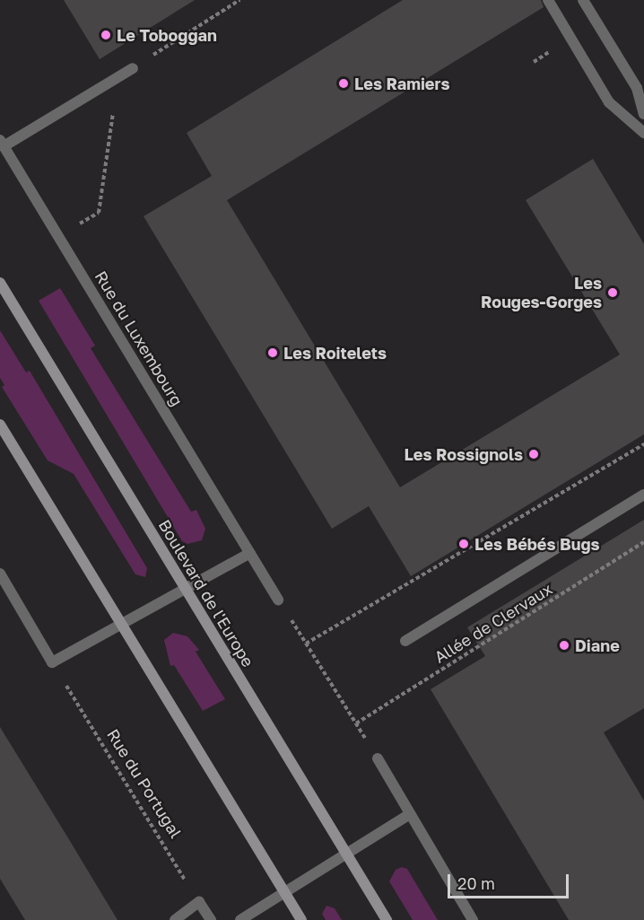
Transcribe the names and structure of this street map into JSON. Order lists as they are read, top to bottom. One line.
{"streets":{"main road":["Boulevard de l'Europe"],"street":["Rue du Luxembourg"],"path":["Allée de Clervaux","Rue du Portugal"]},"places":["Le Toboggan","Les Ramiers","Les Rouges-Gorges","Les Roitelets","Les Rossignols","Les Bébés Bugs","Diane"],"scale_bar":"20 m"}
